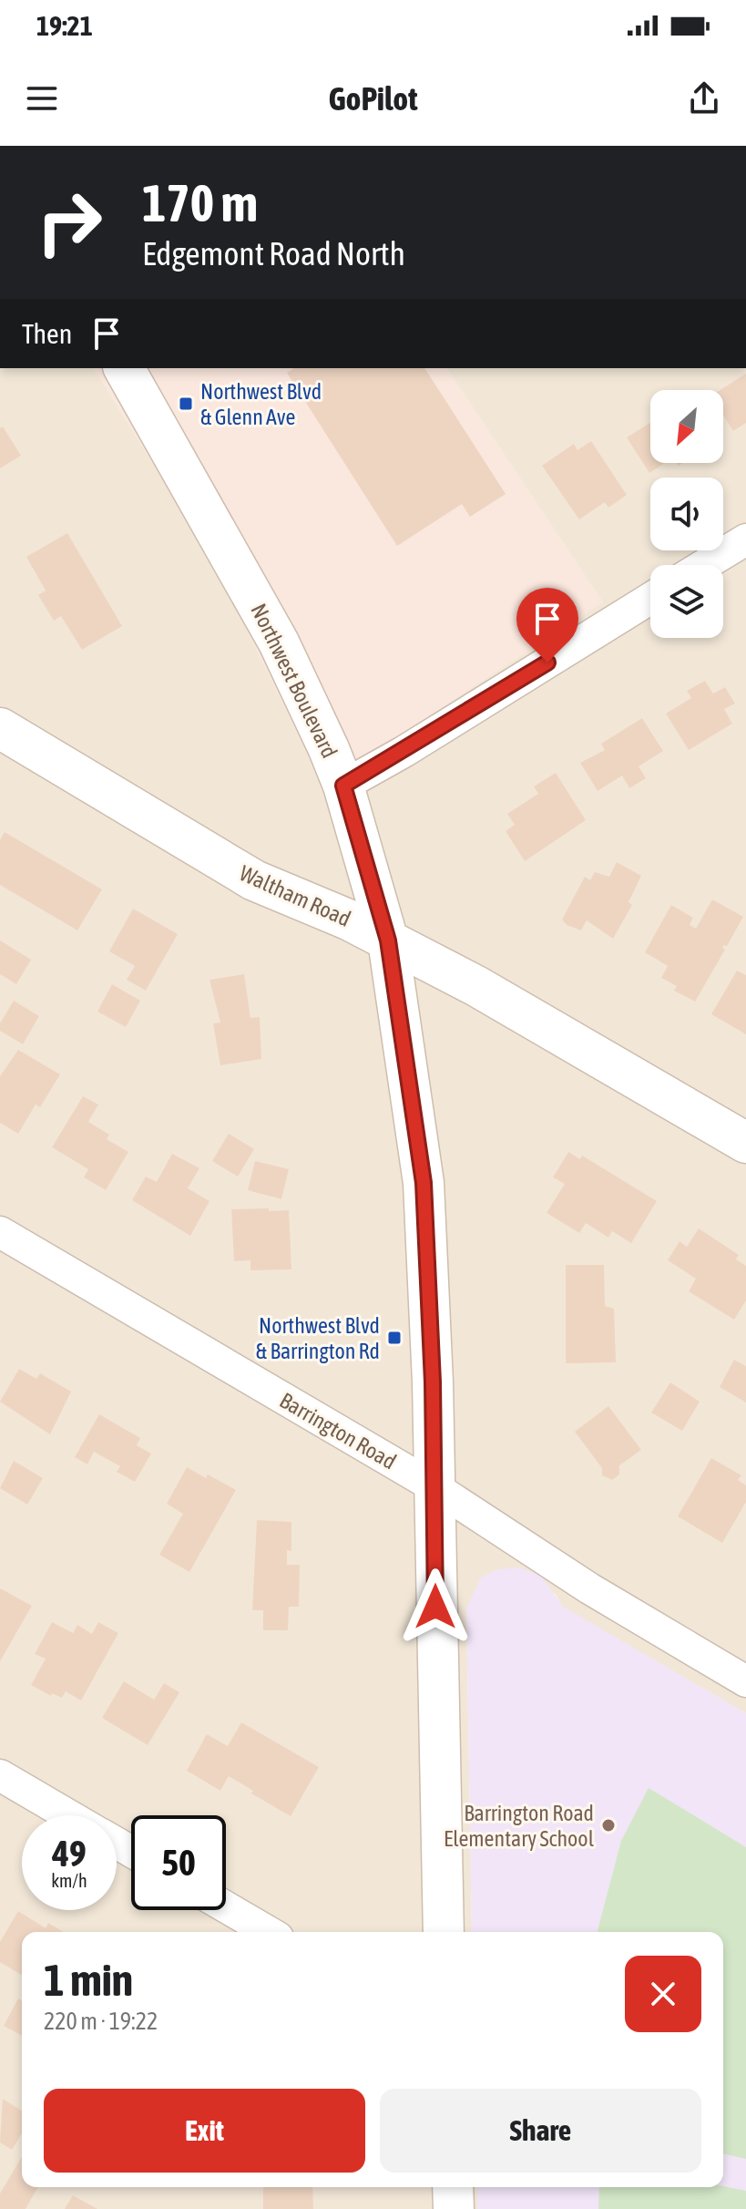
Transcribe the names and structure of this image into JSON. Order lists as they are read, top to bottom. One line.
{"streets":{"main road":["Northwest Boulevard","Waltham Road"],"street":["Barrington Road"]},"crossings":[["Northwest Boulevard","Waltham Road"],["Northwest Boulevard","Barrington Road"]],"places":{"transit":["Northwest Blvd & Glenn Ave","Northwest Blvd & Barrington Rd"],"other":["Barrington Road Elementary School"]},"north":"bottom left","page":{"status":"19:21","header":"GoPilot","turn":["170 m","Edgemont Road North"],"then":"Then","speed":"49 km/h","limit":"50","heading":["1 min","220 m · 19:22"],"buttons":["Exit","Share"]}}
